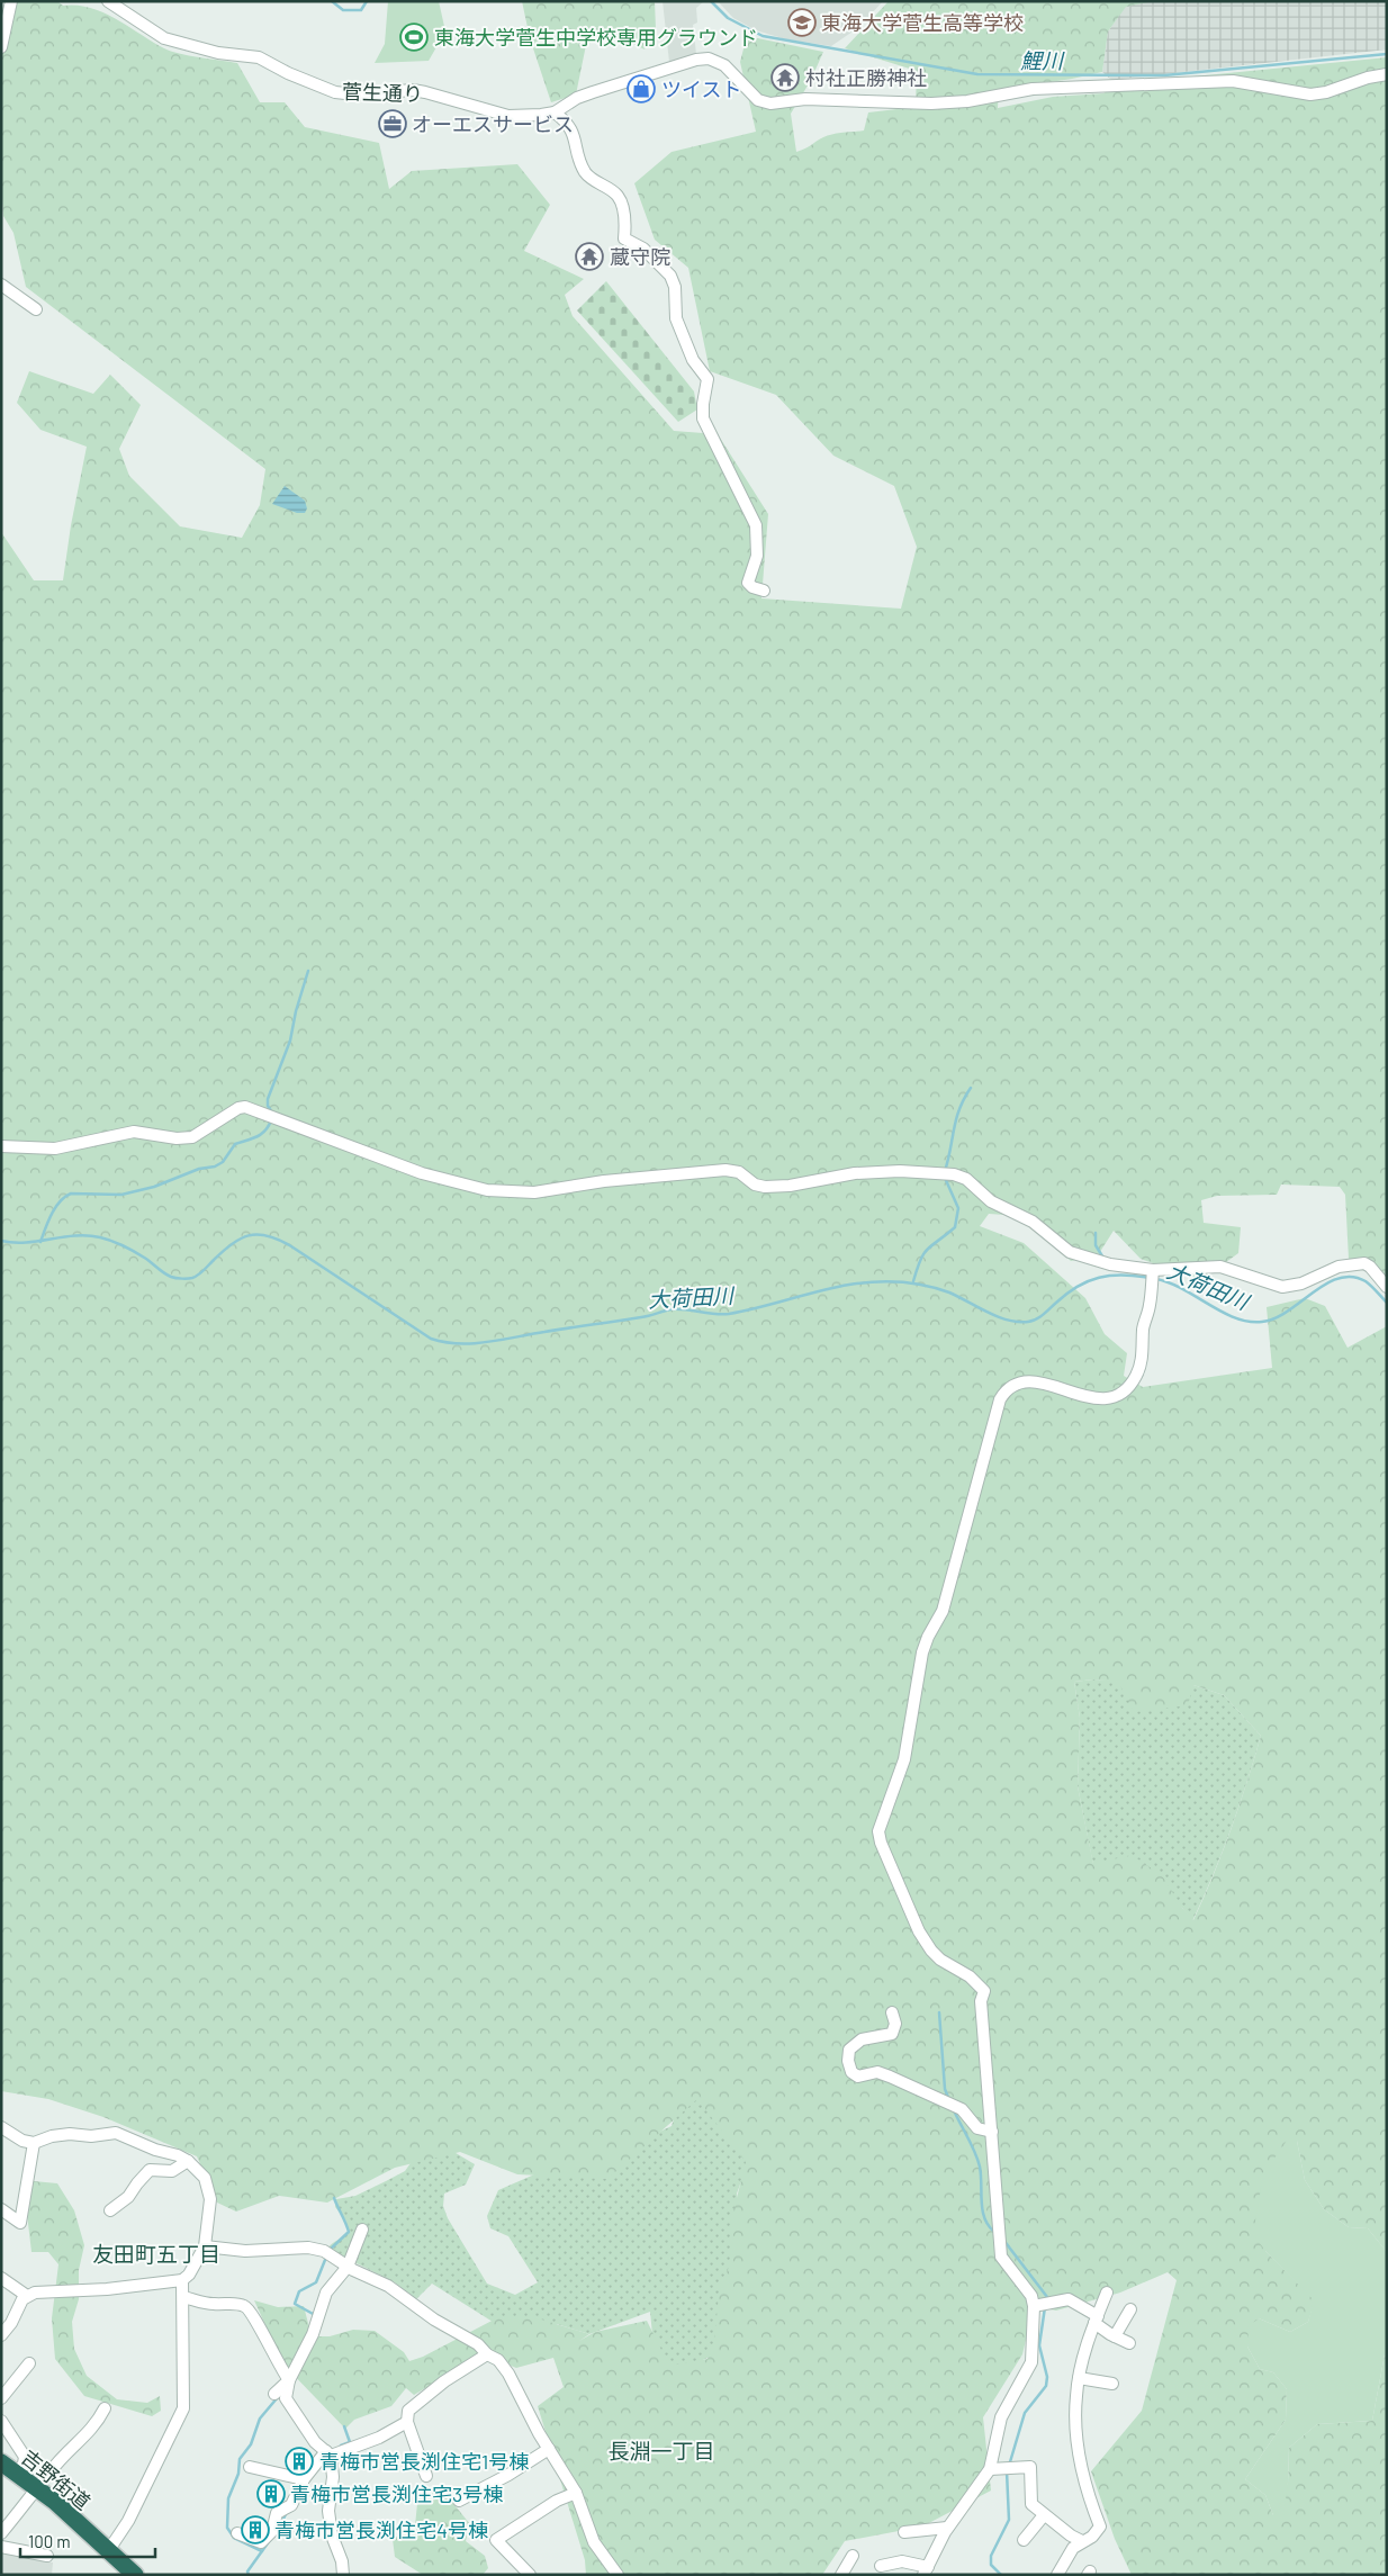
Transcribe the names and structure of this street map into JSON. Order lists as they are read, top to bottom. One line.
{"streets":{"highway":["吉野街道"],"street":["菅生通り"]},"districts":["友田町五丁目","長淵一丁目"],"water":["鯉川","大荷田川"],"places":{"school or university":["東海大学菅生高等学校"],"sports":["東海大学菅生中学校専用グラウンド"],"temple":["村社正勝神社","蔵守院"],"shop":["ツイスト"],"office":["オーエスサービス"],"building":["青梅市営長渕住宅1号棟","青梅市営長渕住宅3号棟","青梅市営長渕住宅4号棟"]},"scale_bar":"100 m"}
